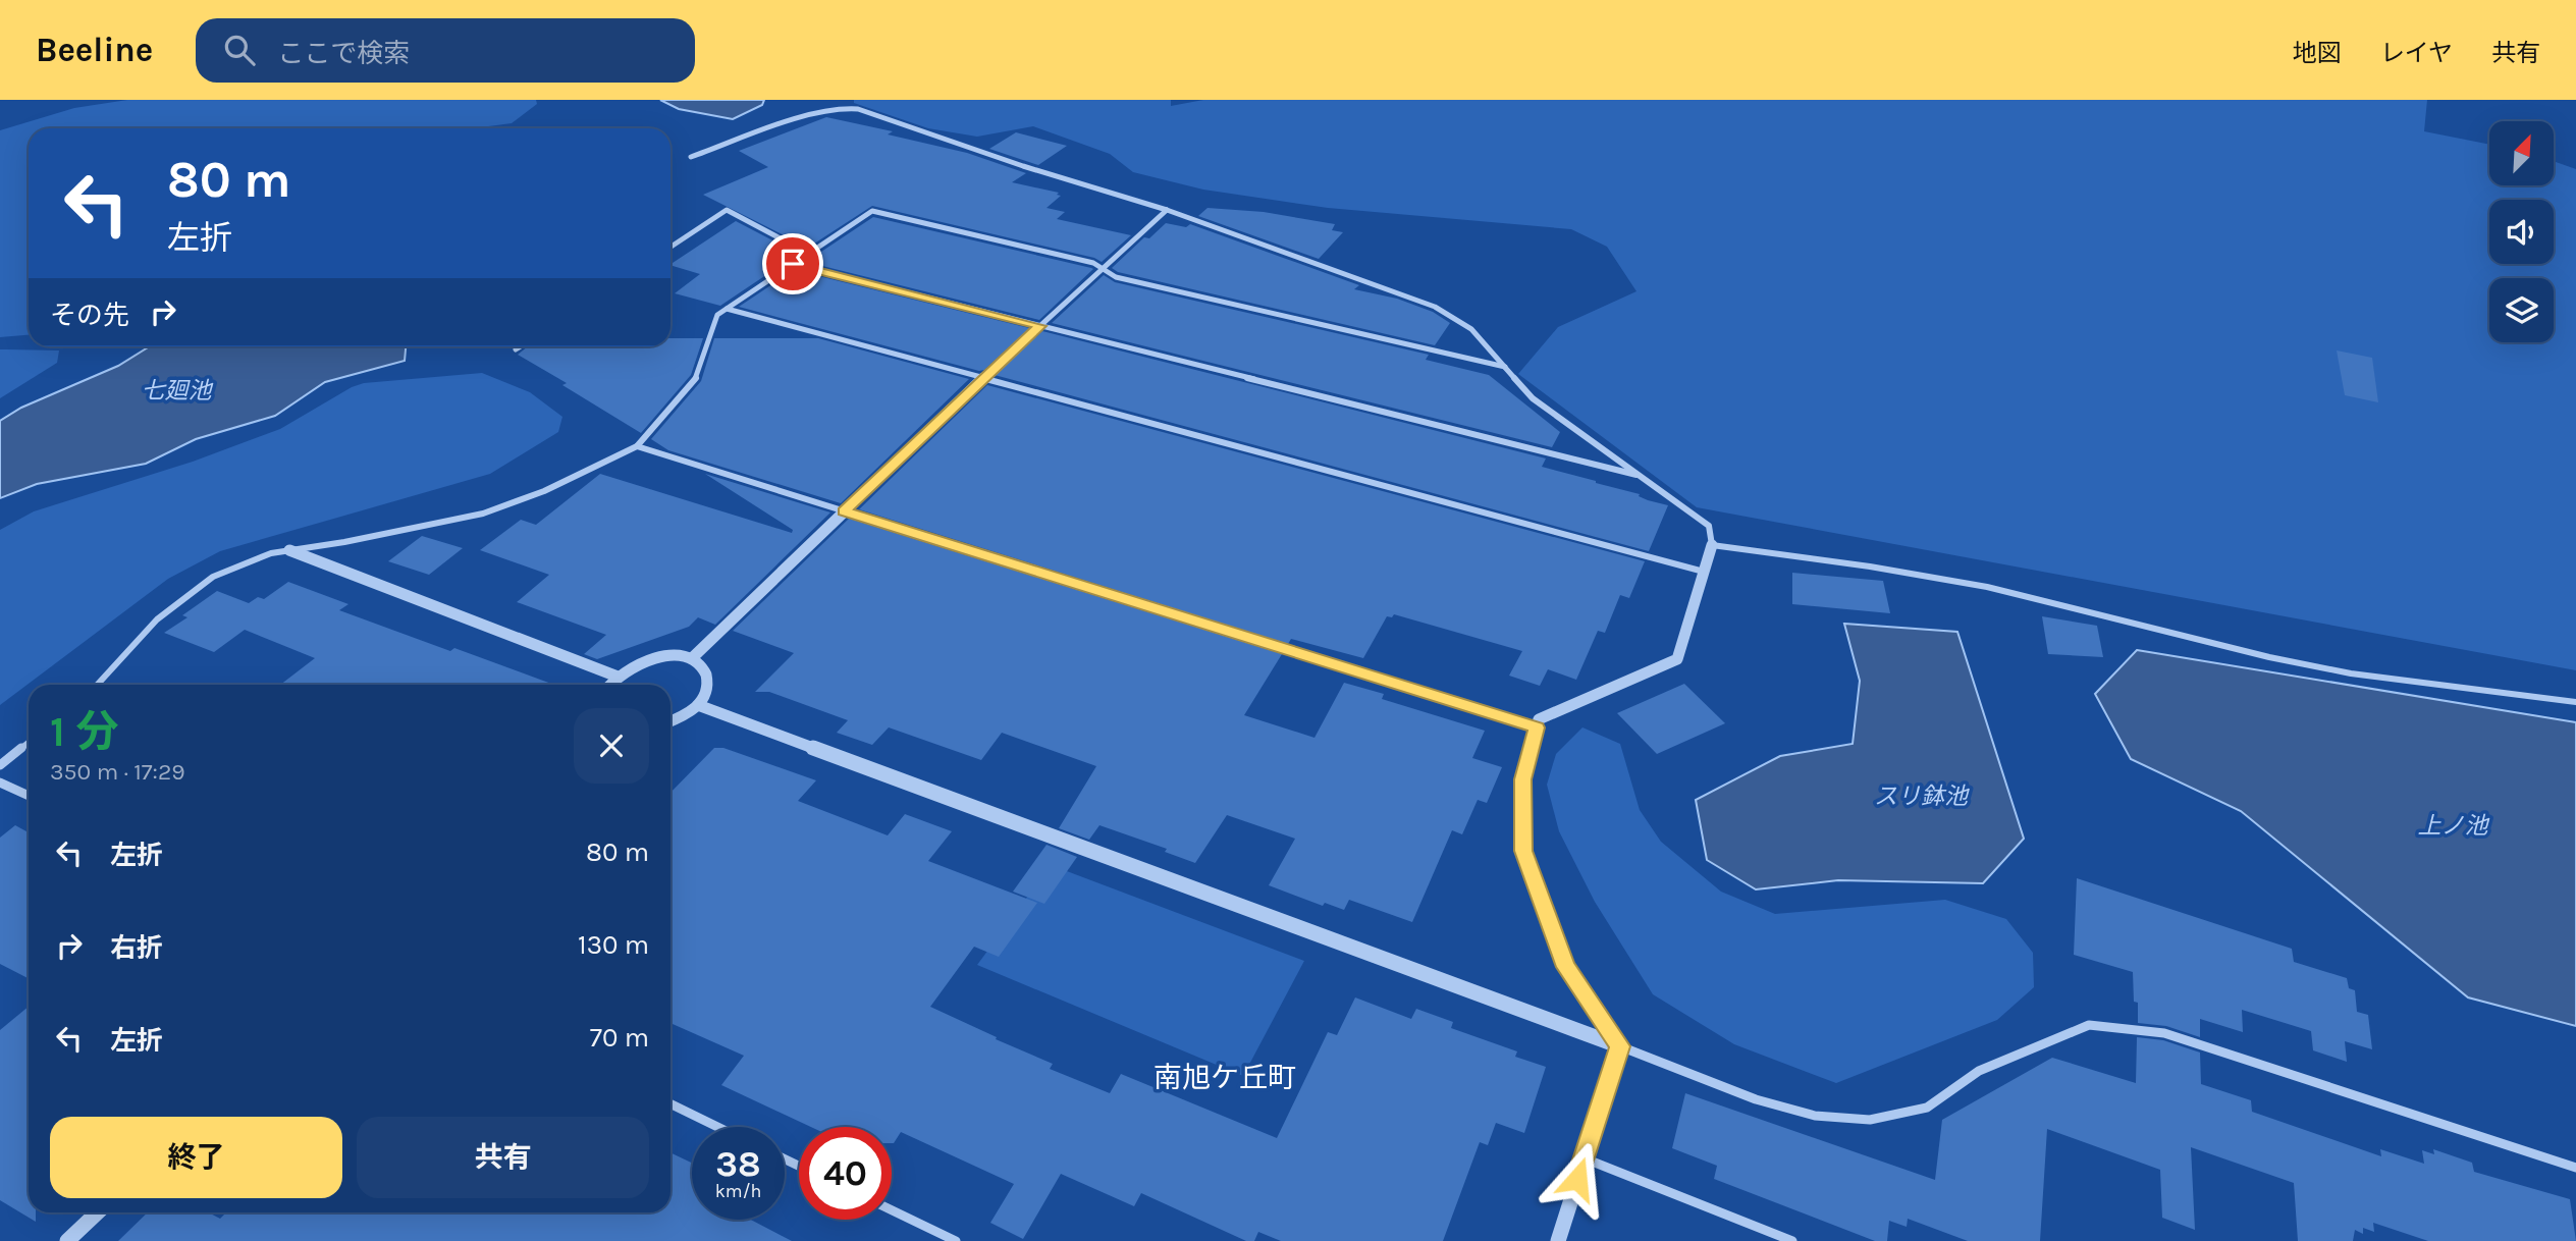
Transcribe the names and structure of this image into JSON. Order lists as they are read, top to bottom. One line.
{"districts":["南旭ケ丘町"],"water":["七廻池","スリ鉢池","上ノ池"],"north":"top right","page":{"header":"Beeline","search":"ここで検索","nav":["地図","レイヤ","共有"],"turn":["80 m","左折"],"then":"その先","heading":["1 分","350 m · 17:29"],"list":[{"name":"左折","value":"80 m"},{"name":"右折","value":"130 m"},{"name":"左折","value":"70 m"}],"buttons":["終了","共有"],"speed":"38 km/h","limit":"40"}}
